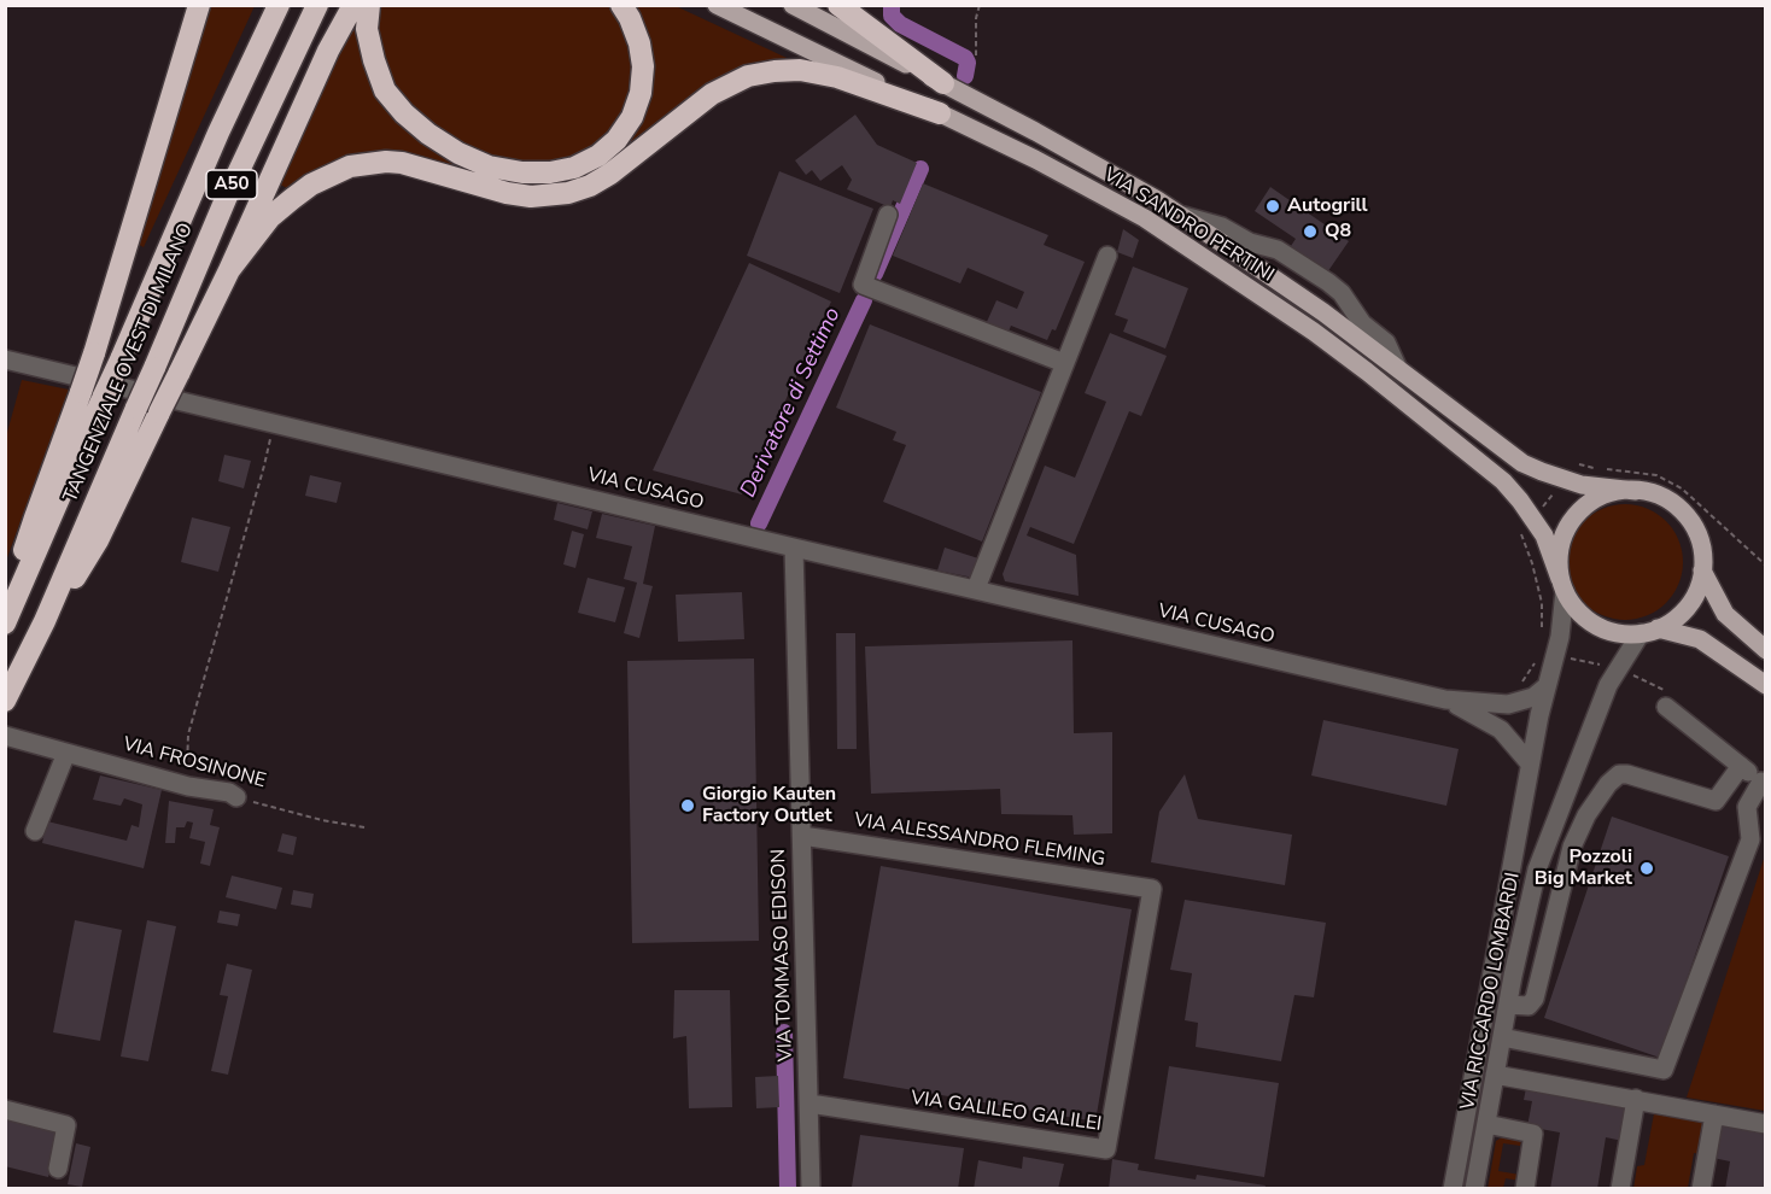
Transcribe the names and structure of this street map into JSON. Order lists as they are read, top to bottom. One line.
{"streets":{"highway":["A50","TANGENZIALE OVEST DI MILANO"],"main road":["VIA SANDRO PERTINI"],"street":["VIA CUSAGO","VIA FROSINONE","VIA ALESSANDRO FLEMING","VIA TOMMASO EDISON","VIA RICCARDO LOMBARDI","VIA GALILEO GALILEI"]},"crossings":[["VIA SANDRO PERTINI","VIA RICCARDO LOMBARDI"],["VIA CUSAGO","VIA TOMMASO EDISON"],["VIA CUSAGO","VIA RICCARDO LOMBARDI"],["VIA ALESSANDRO FLEMING","VIA TOMMASO EDISON"],["VIA ALESSANDRO FLEMING","VIA GALILEO GALILEI"],["VIA TOMMASO EDISON","VIA GALILEO GALILEI"]],"water":["Derivatore di Settimo"],"places":["Autogrill","Q8","Giorgio Kauten Factory Outlet","Pozzoli Big Market"]}
